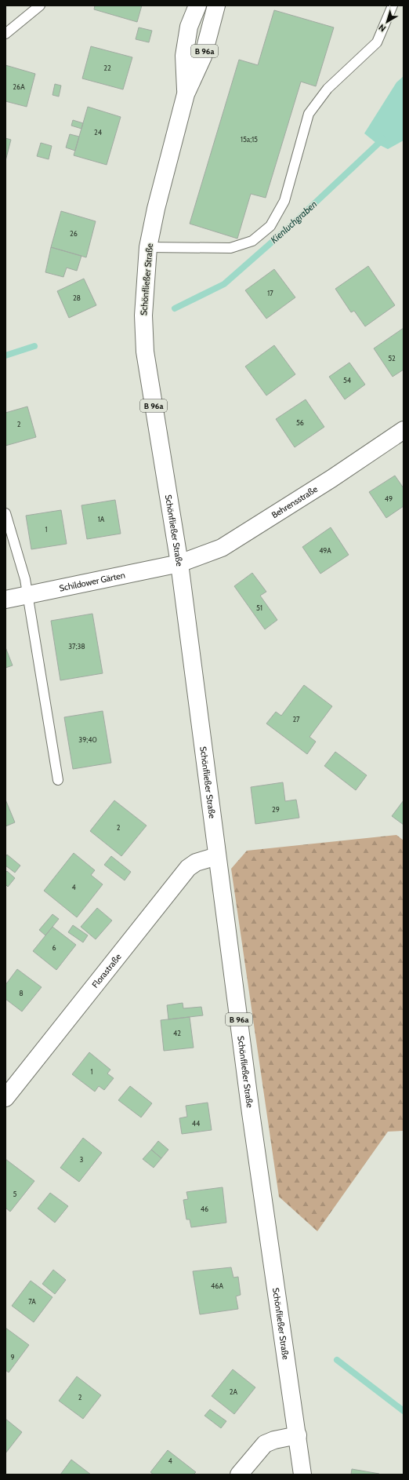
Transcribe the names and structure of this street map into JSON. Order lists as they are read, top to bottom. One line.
{"streets":{"main road":["B 96a","Schönfließer Straße","Behrensstraße","Schildower Gärten","Florastraße"]},"crossings":[["Schönfließer Straße","Behrensstraße"],["Schönfließer Straße","Schildower Gärten"],["Schönfließer Straße","Florastraße"],["Behrensstraße","Schildower Gärten"]],"water":["Kienluchgraben"],"house_numbers":["22","26A","24","15a;15","26","17","28","52","54","56","2","49","1A","1","49A","51","37;38","27","39;40","29","2","4","6","8","42","1","44","3","5","46","46A","7A","9","2A","2","4"],"north":"bottom left"}
